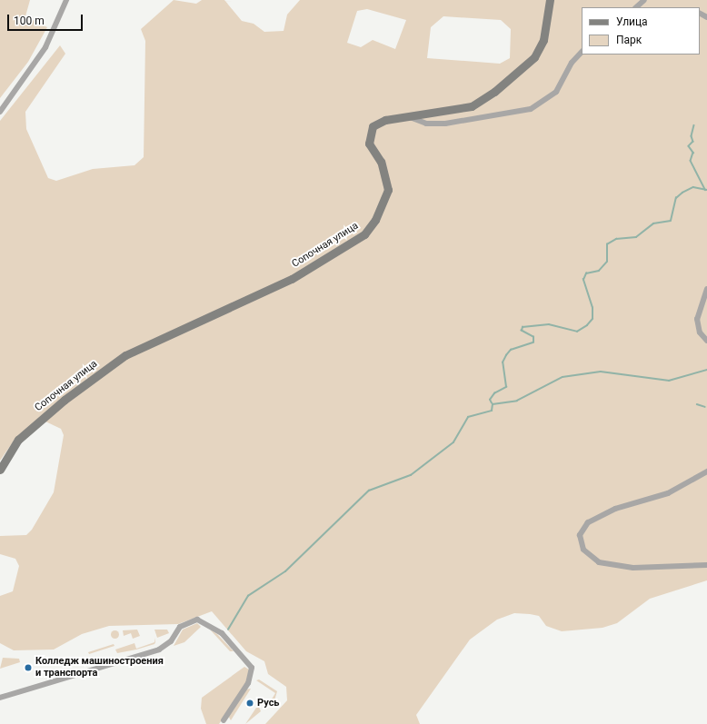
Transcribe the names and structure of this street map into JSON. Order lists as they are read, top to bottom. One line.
{"streets":{"main road":["Сопочная улица"]},"places":["Колледж машиностроения и транспорта","Русь"],"legend":["Улица","Парк"],"scale_bar":"100 m"}
